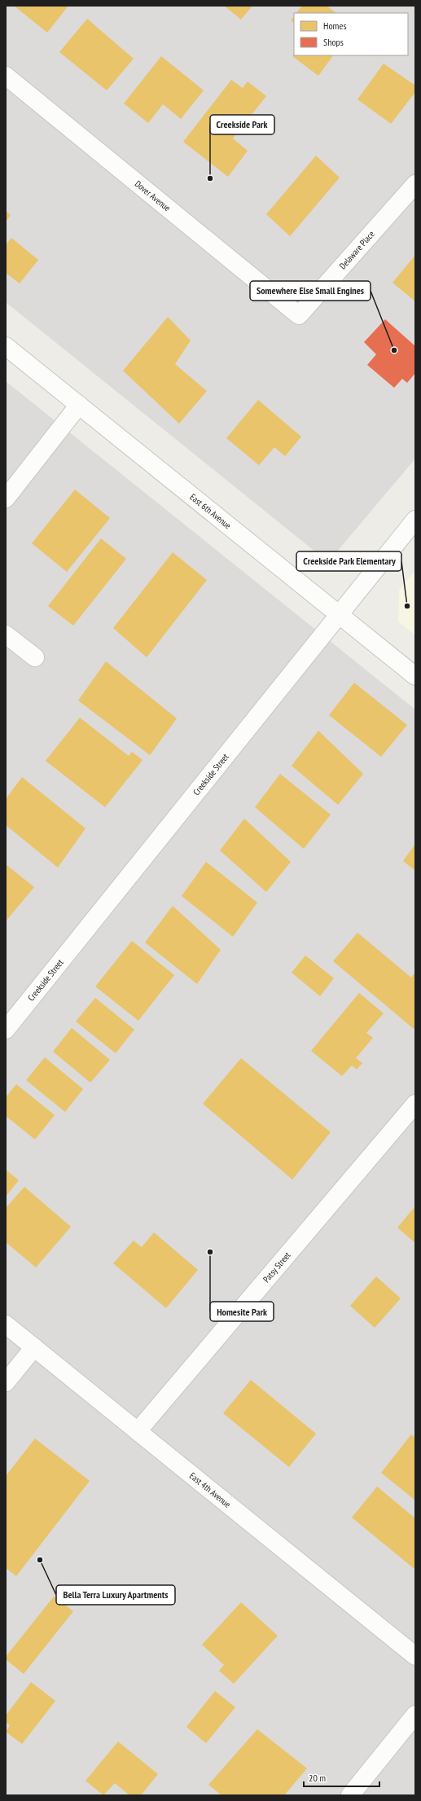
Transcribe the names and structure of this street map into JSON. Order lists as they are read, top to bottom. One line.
{"streets":{"street":["Dover Avenue","Delaware Place","East 6th Avenue","Creekside Street","Patsy Street","East 4th Avenue"]},"crossings":[["Dover Avenue","Delaware Place"],["East 6th Avenue","Creekside Street"],["Patsy Street","East 4th Avenue"]],"places":["Creekside Park","Somewhere Else Small Engines","Creekside Park Elementary","Homesite Park","Bella Terra Luxury Apartments"],"legend":["Homes","Shops"],"scale_bar":"20 m"}
